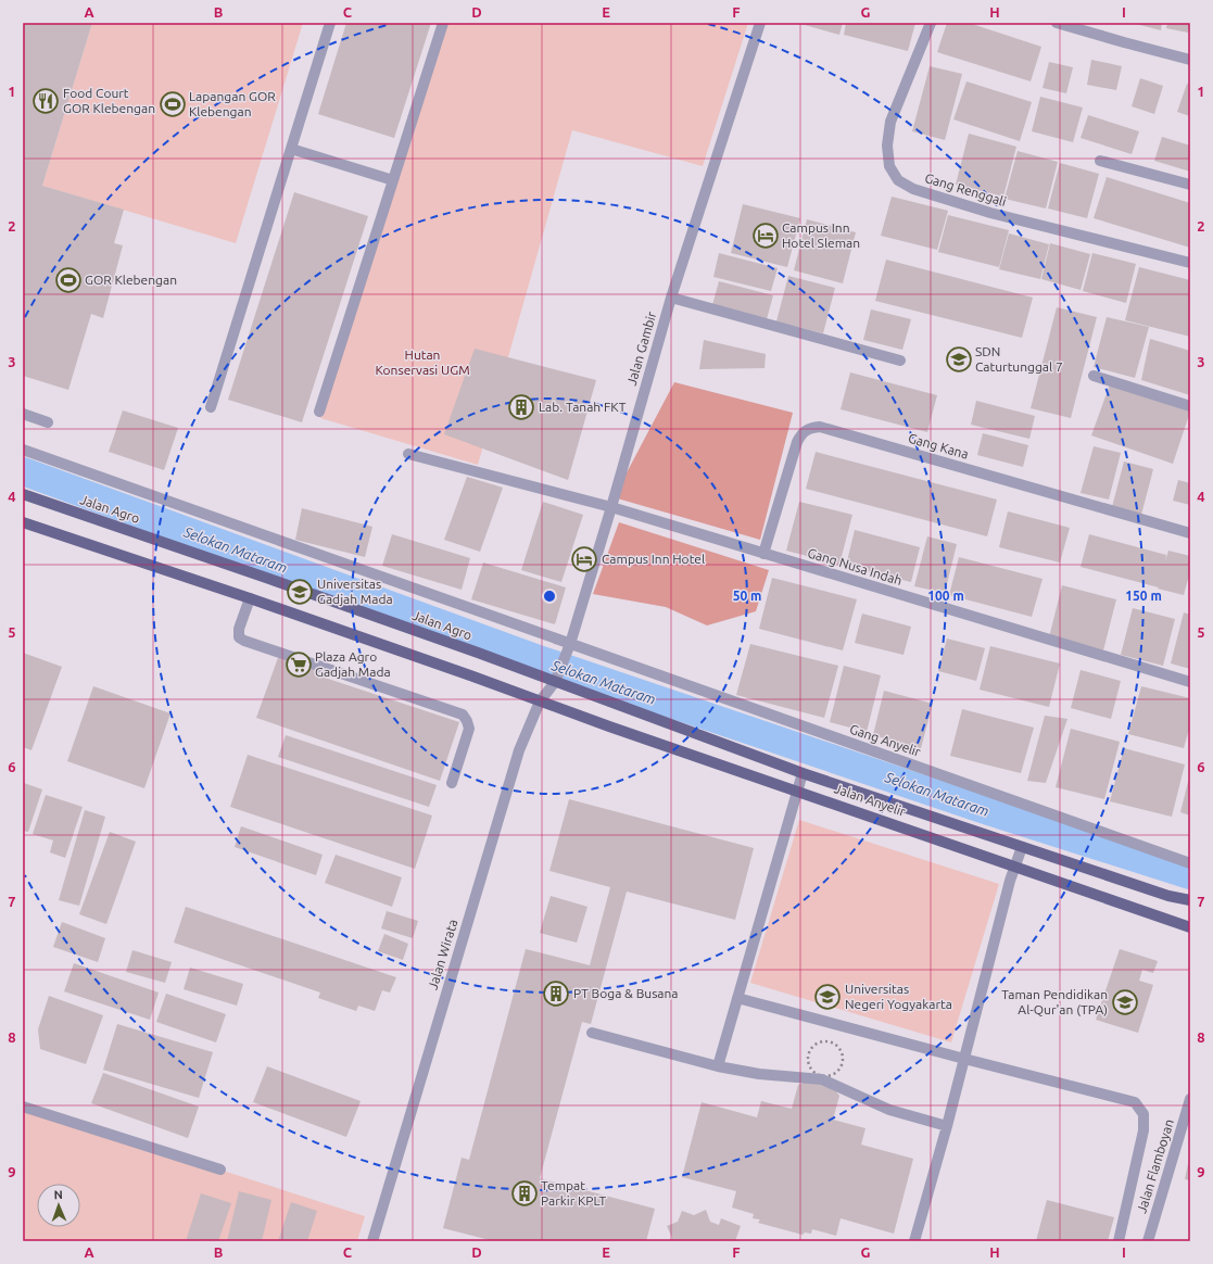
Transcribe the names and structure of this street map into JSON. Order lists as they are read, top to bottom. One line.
{"streets":{"main road":["Jalan Agro","Jalan Anyelir"],"street":["Gang Renggali","Jalan Gambir","Gang Kana","Gang Nusa Indah","Gang Anyelir","Jalan Wirata","Jalan Flamboyan"]},"crossings":[["Jalan Gambir","Jalan Agro"],["Jalan Gambir","Gang Nusa Indah"],["Jalan Gambir","Gang Anyelir"],["Jalan Gambir","Jalan Anyelir"],["Jalan Gambir","Jalan Wirata"],["Gang Kana","Gang Nusa Indah"],["Jalan Agro","Jalan Anyelir"],["Jalan Agro","Jalan Wirata"],["Jalan Anyelir","Jalan Wirata"]],"water":["Selokan Mataram"],"parks":["Hutan Konservasi UGM"],"places":{"restaurant":["Food Court GOR Klebengan"],"sports":["Lapangan GOR Klebengan","GOR Klebengan"],"hotel":["Campus Inn Hotel Sleman","Campus Inn Hotel"],"school or university":["SDN Caturtunggal 7","Universitas Gadjah Mada","Universitas Negeri Yogyakarta","Taman Pendidikan Al-Qur'an (TPA)"],"building":["Lab. Tanah FKT","PT Boga & Busana","Tempat Parkir KPLT"],"supermarket":["Plaza Agro Gadjah Mada"]},"north":"top","grid":{"columns":["A","B","C","D","E","F","G","H","I"],"rows":["1","2","3","4","5","6","7","8","9"]},"rings":["50 m","100 m","150 m"]}
